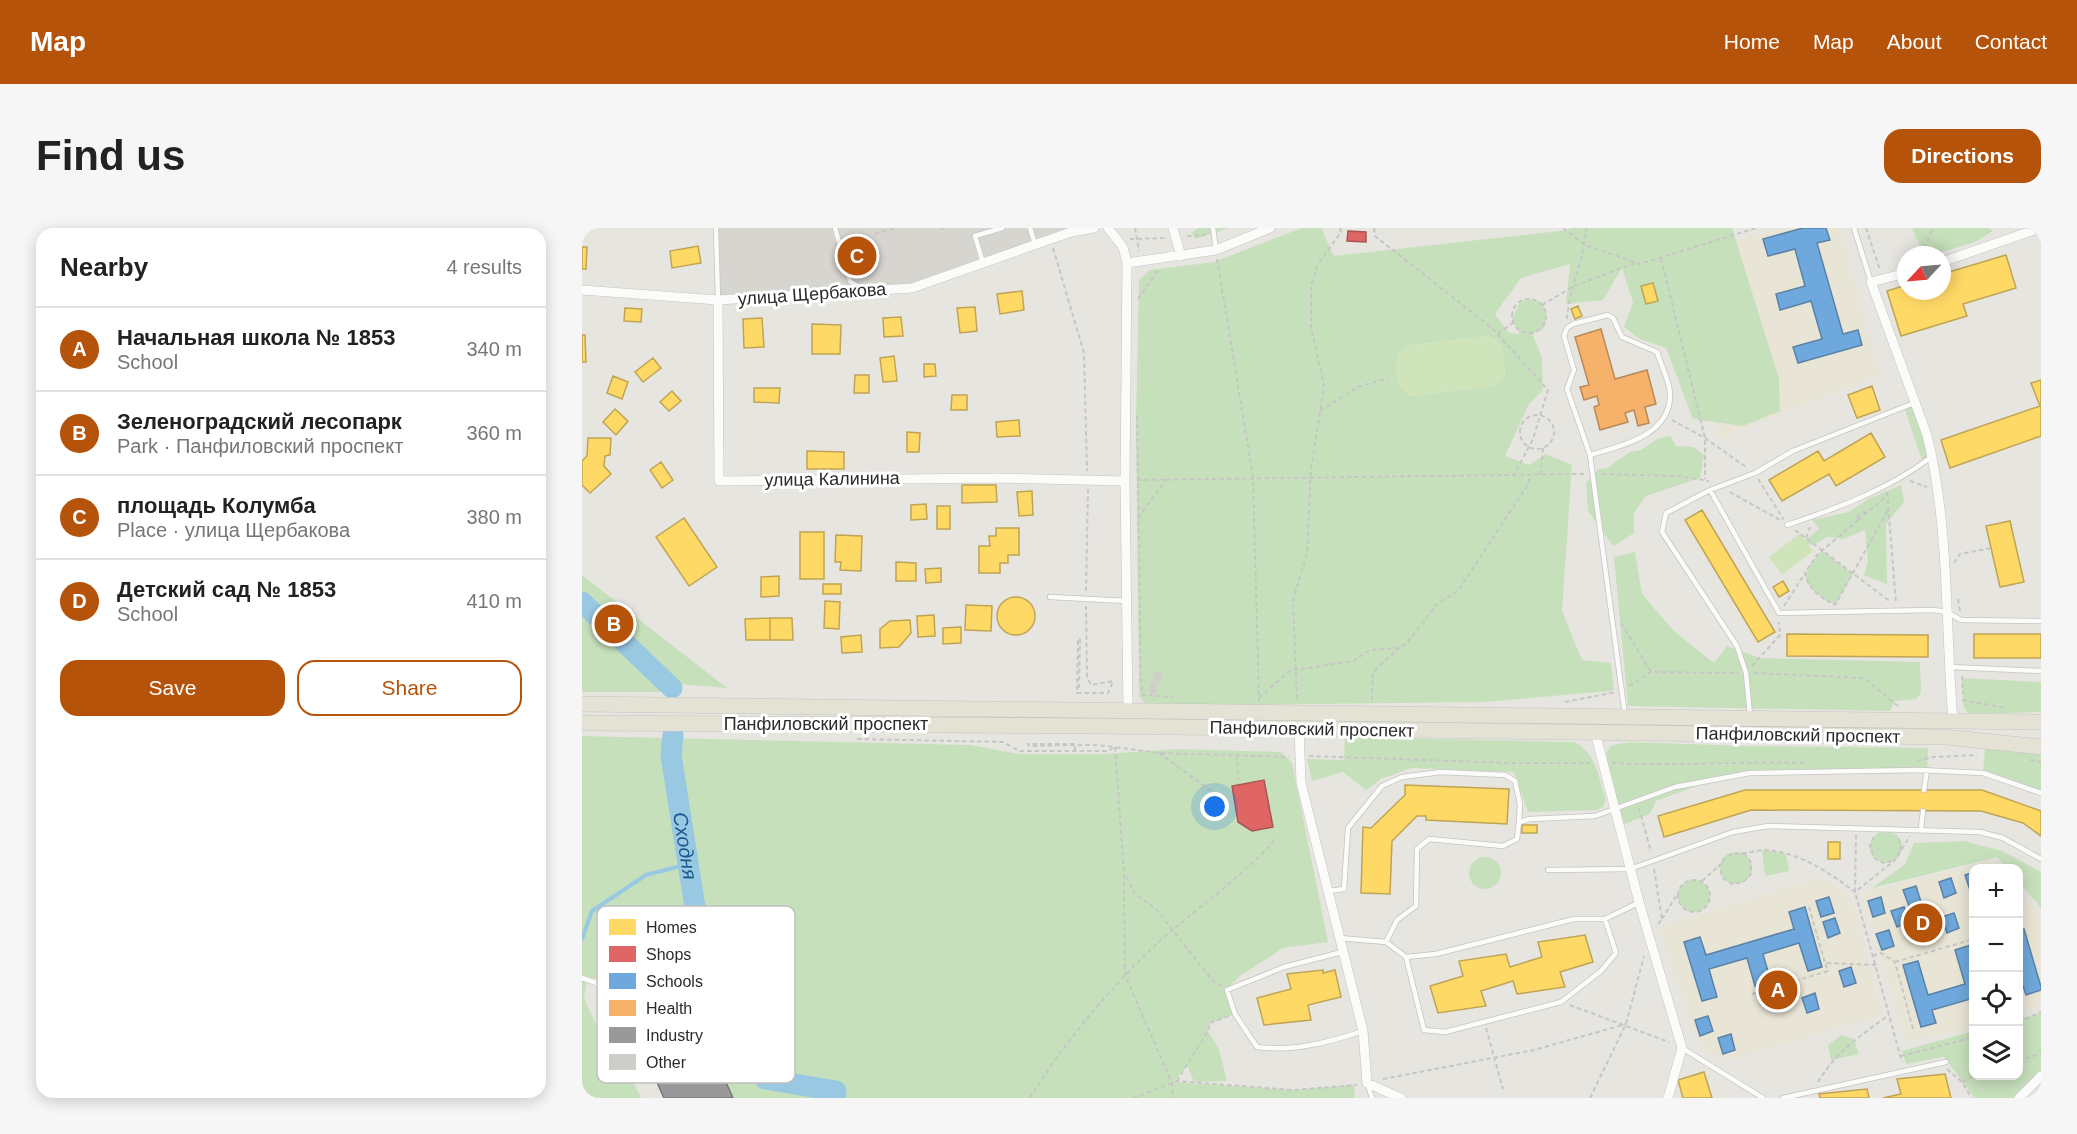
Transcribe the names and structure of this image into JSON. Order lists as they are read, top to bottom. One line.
{"streets":{"main road":["Панфиловский проспект"],"street":["улица Щербакова","улица Калинина"]},"crossings":[["улица Щербакова","улица Калинина"]],"water":["Сходня"],"legend":["Homes","Shops","Schools","Health","Industry","Other"],"north":"bottom left","page":{"header":"Map","nav":["Home","Map","About","Contact"],"buttons":["Directions",["Save","Share"]],"title":"Find us","heading":["Nearby","4 results"],"pins":["C","B","D","A"],"list":[{"mark":"A","name":"Начальная школа № 1853","note":"School","value":"340 m"},{"mark":"B","name":"Зеленоградский лесопарк","note":"Park · Панфиловский проспект","value":"360 m"},{"mark":"C","name":"площадь Колумба","note":"Place · улица Щербакова","value":"380 m"},{"mark":"D","name":"Детский сад № 1853","note":"School","value":"410 m"}],"map_buttons":["+","−"]}}
